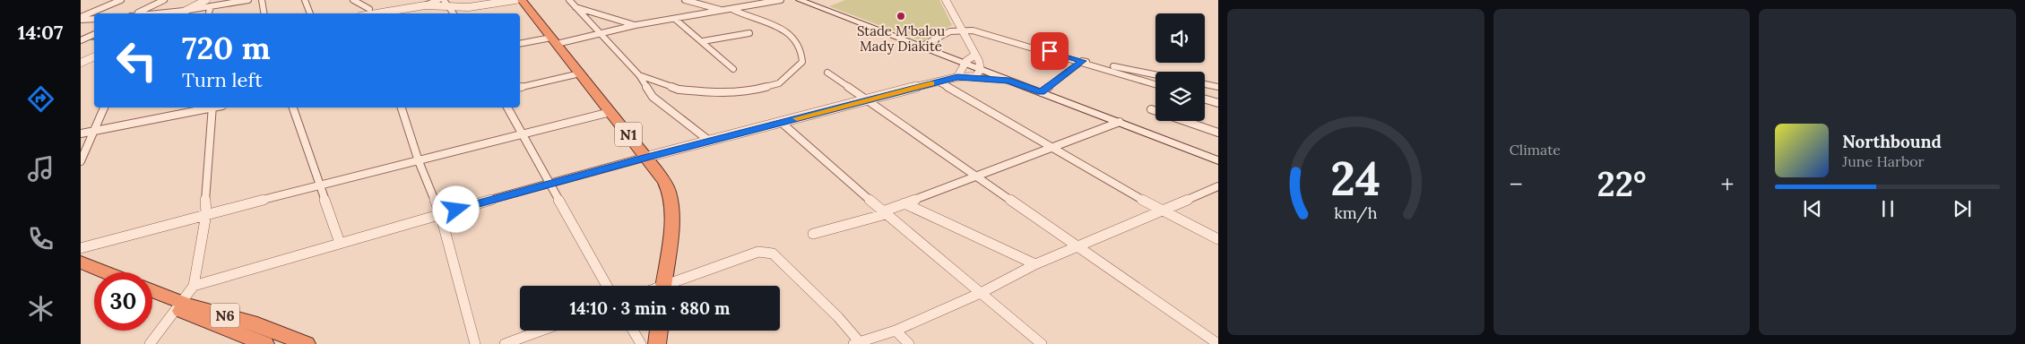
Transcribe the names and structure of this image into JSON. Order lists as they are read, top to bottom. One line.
{"streets":{"highway":["N1","N6"]},"places":["Stade M'balou Mady Diakité"],"page":{"tabs":"14:07","tile":"Climate","turn":["720 m","Turn left"],"song":["Northbound","June Harbor"],"heat":["−","22°","+"],"limit":"30","trip":"14:10 · 3 min · 880 m","gauge":["24","km/h"]}}
